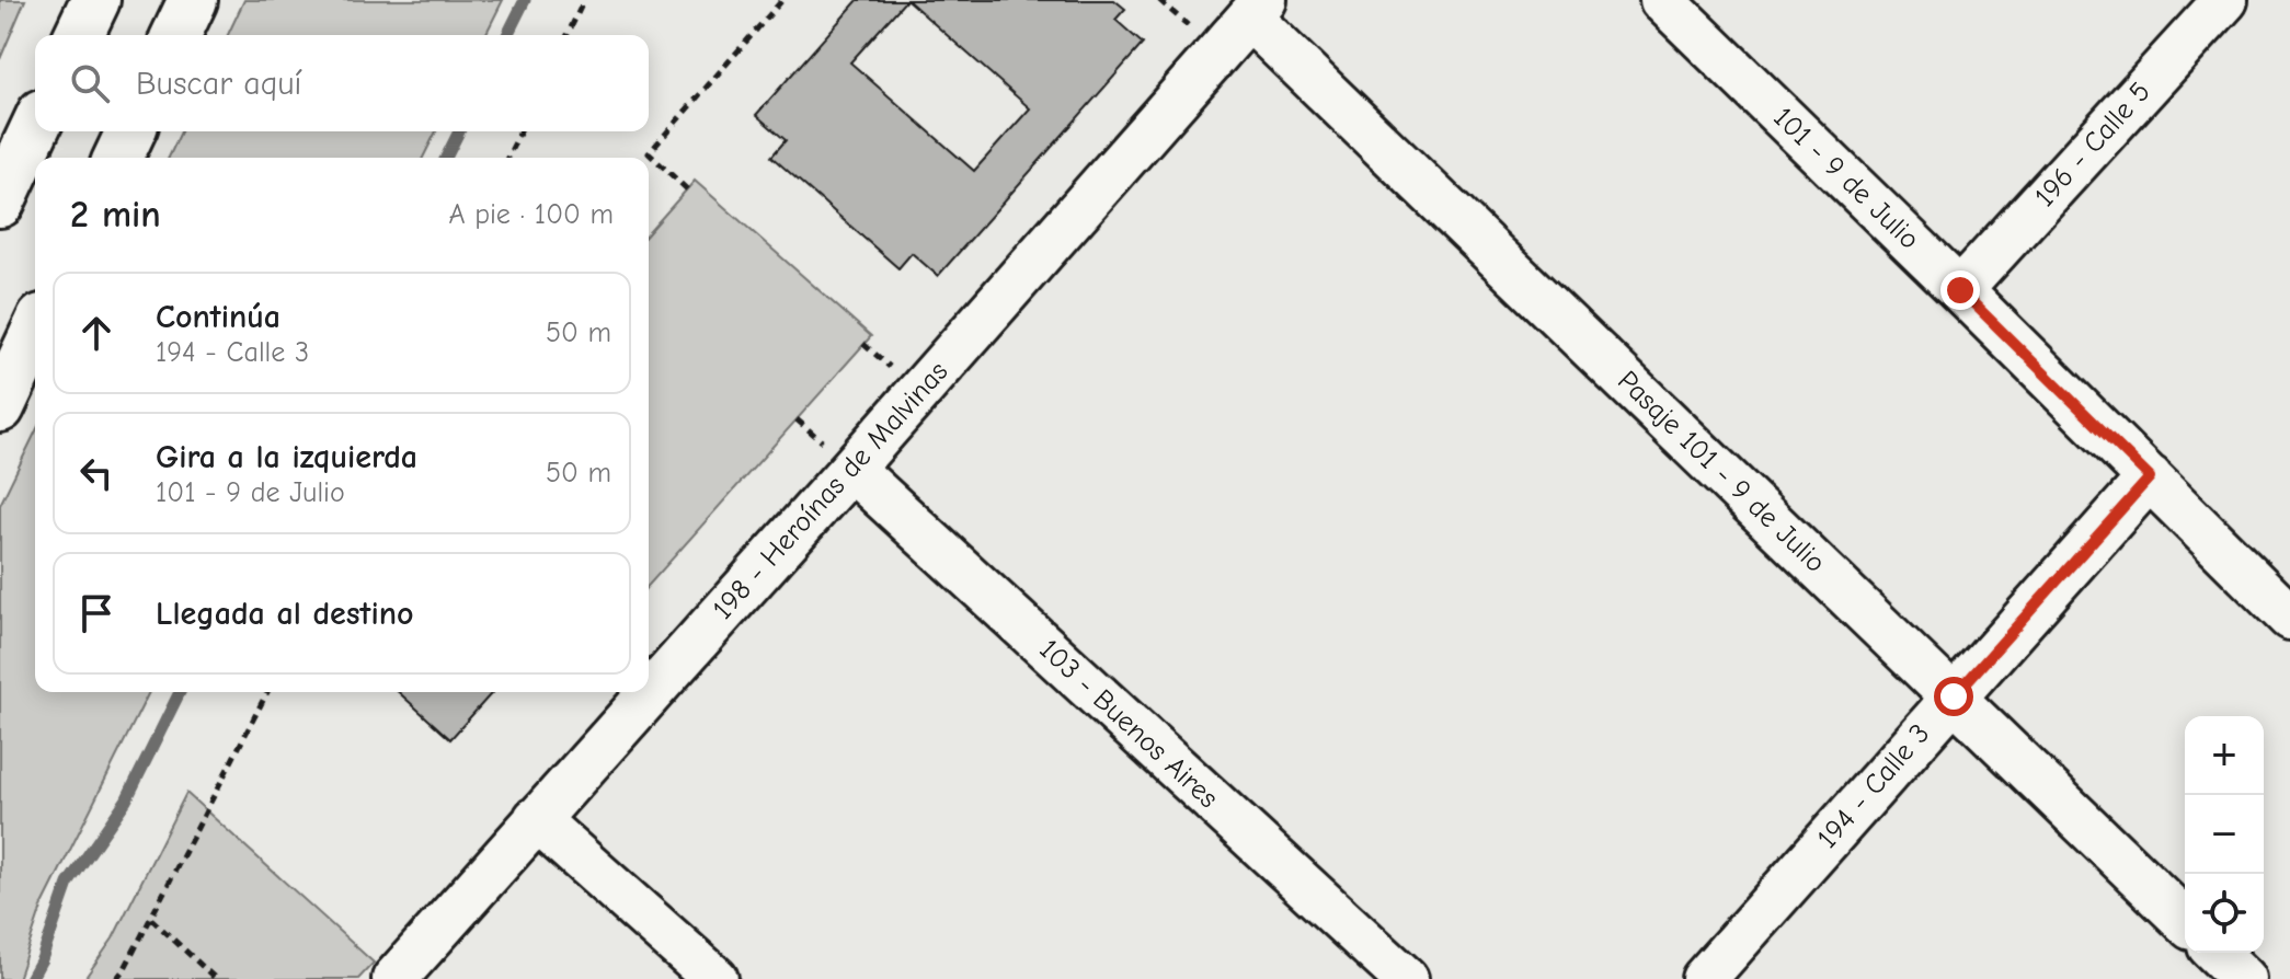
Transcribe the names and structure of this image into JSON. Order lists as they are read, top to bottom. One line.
{"streets":{"street":["196 - Calle 5","101 - 9 de Julio","Pasaje 101 - 9 de Julio","198 - Heroínas de Malvinas","103 - Buenos Aires","194 - Calle 3"]},"crossings":[["196 - Calle 5","101 - 9 de Julio"],["101 - 9 de Julio","194 - Calle 3"],["Pasaje 101 - 9 de Julio","198 - Heroínas de Malvinas"],["Pasaje 101 - 9 de Julio","194 - Calle 3"],["198 - Heroínas de Malvinas","103 - Buenos Aires"]],"page":{"search":"Buscar aquí","heading":["2 min","A pie · 100 m"],"list":[["Continúa","194 - Calle 3","50 m"],["Gira a la izquierda","101 - 9 de Julio","50 m"],"Llegada al destino"],"map_buttons":["+","−"]}}
